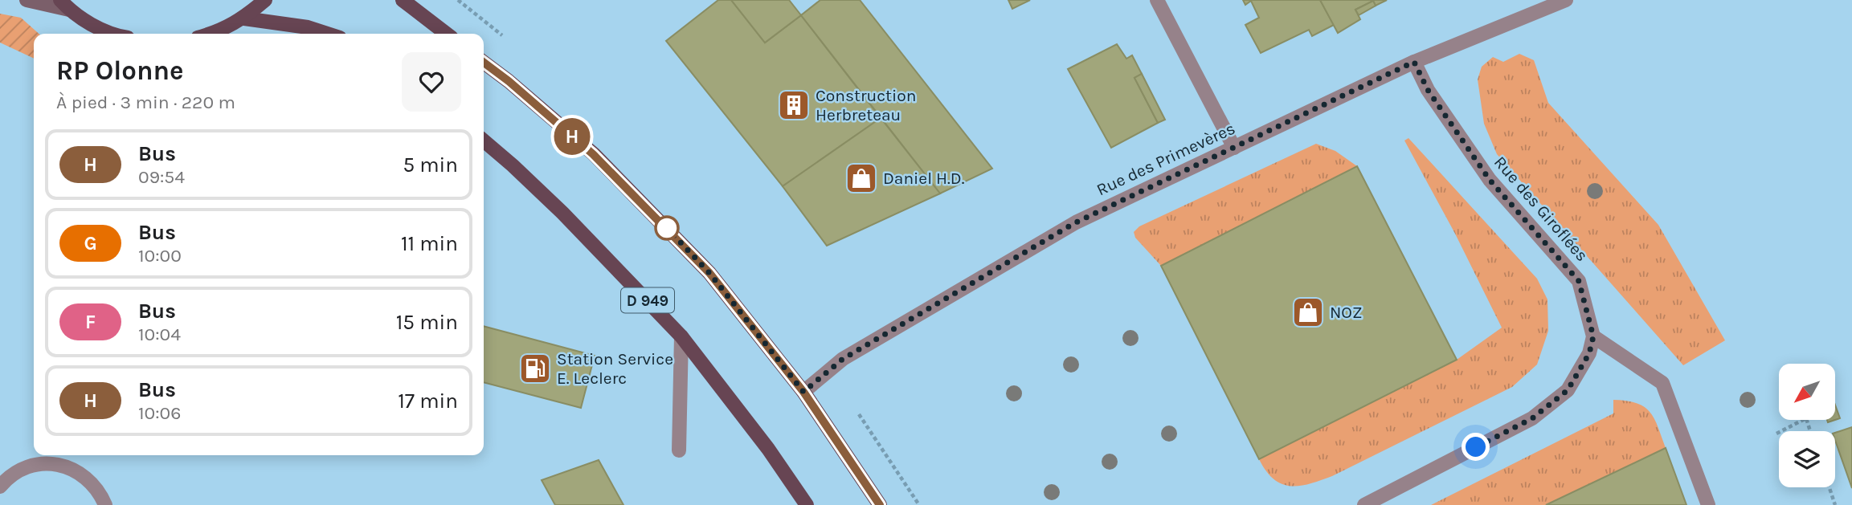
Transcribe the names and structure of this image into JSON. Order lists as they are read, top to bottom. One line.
{"streets":{"main road":["D 949"],"street":["Rue des Primevères","Rue des Giroflées"]},"crossings":[["Rue des Primevères","Rue des Giroflées"]],"places":{"building":["Construction Herbreteau"],"shop":["Daniel H.D.","NOZ"],"fuel station":["Station Service E. Leclerc"]},"lines":["bus line H"],"north":"bottom left","page":{"on_map":"H","heading":["RP Olonne","À pied · 3 min · 220 m"],"list":[{"mark":"H","name":"Bus","note":"09:54","value":"5 min"},{"mark":"G","name":"Bus","note":"10:00","value":"11 min"},{"mark":"F","name":"Bus","note":"10:04","value":"15 min"},{"mark":"H","name":"Bus","note":"10:06","value":"17 min"}]}}
